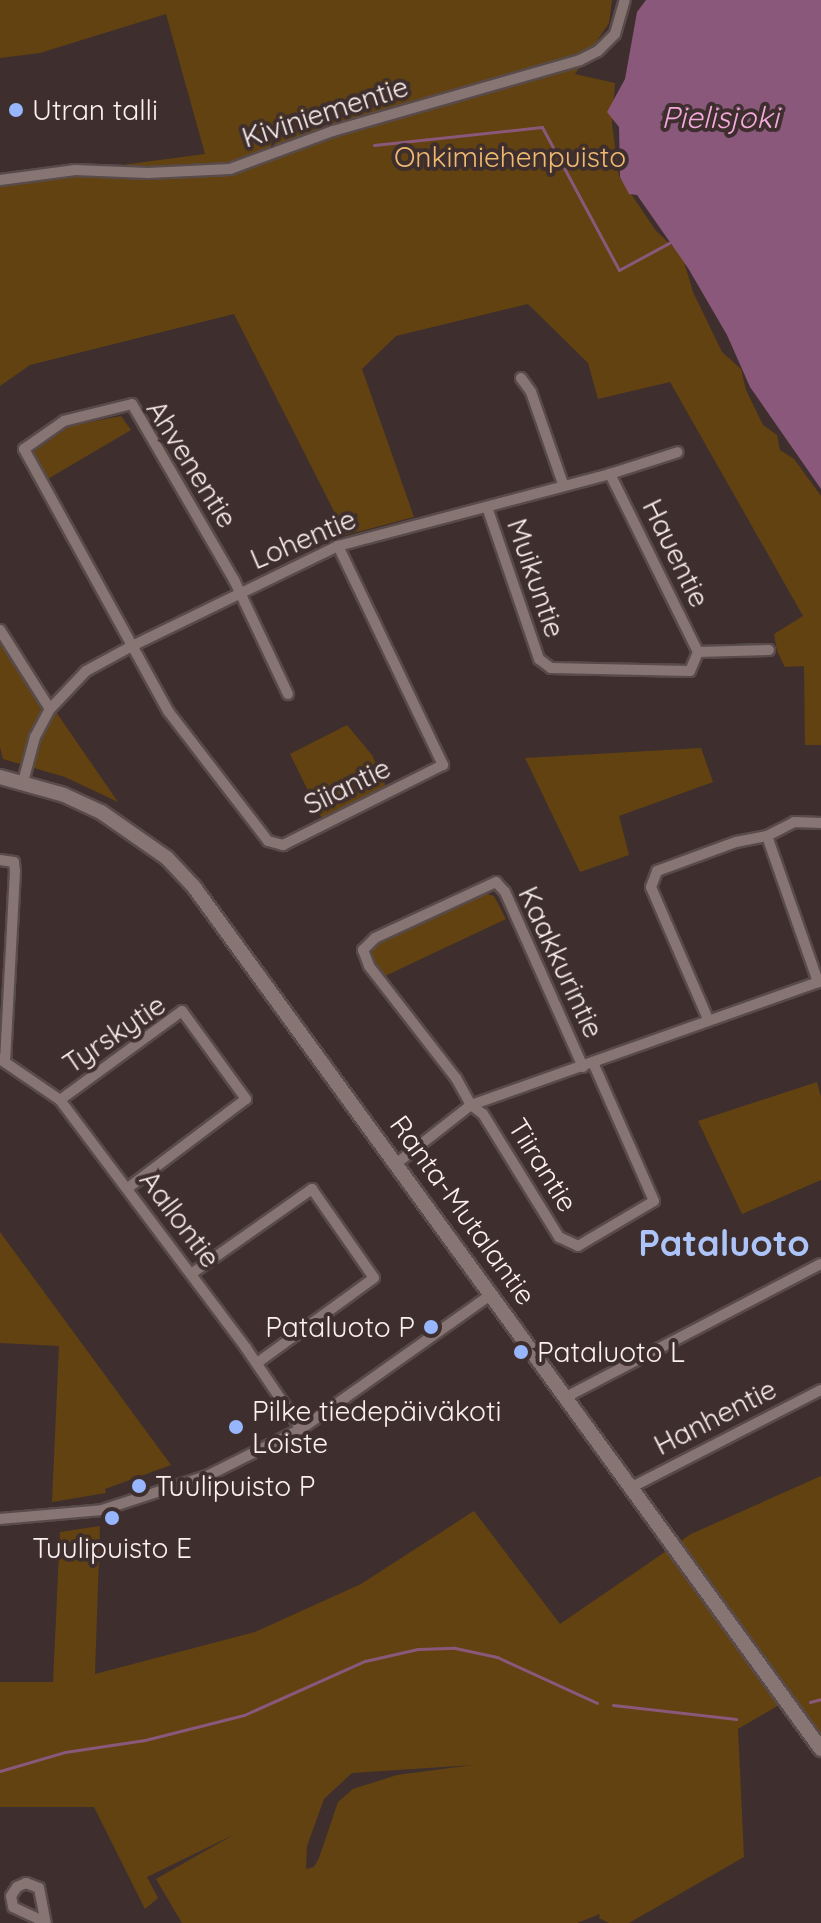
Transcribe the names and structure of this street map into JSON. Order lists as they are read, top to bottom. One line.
{"streets":{"street":["Kiviniementie","Ahvenentie","Lohentie","Hauentie","Muikuntie","Siiantie","Kaakkurintie","Tyrskytie","Tiirantie","Ranta-Mutalantie","Aallontie","Hanhentie"]},"crossings":[["Ahvenentie","Lohentie"],["Ahvenentie","Siiantie"],["Lohentie","Hauentie"],["Lohentie","Muikuntie"],["Lohentie","Siiantie"],["Lohentie","Ranta-Mutalantie"],["Hauentie","Muikuntie"],["Kaakkurintie","Tiirantie"],["Tyrskytie","Aallontie"],["Ranta-Mutalantie","Hanhentie"]],"districts":["Pataluoto"],"water":["Pielisjoki"],"parks":["Onkimiehenpuisto"],"places":["Utran talli","Pataluoto P","Pataluoto L","Pilke tiedepäiväkoti Loiste","Tuulipuisto P","Tuulipuisto E"]}
